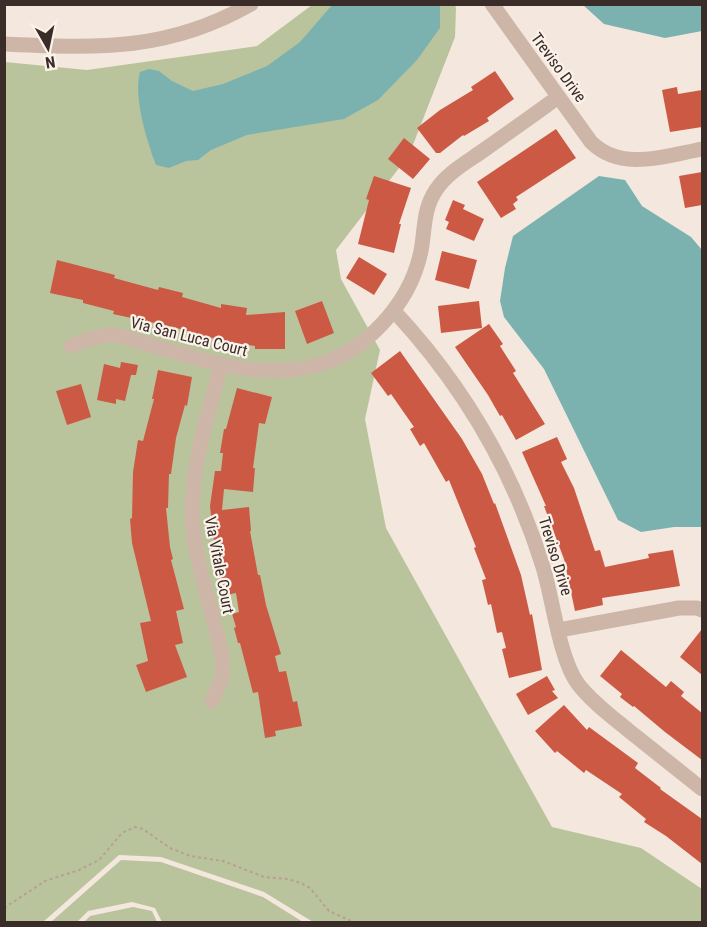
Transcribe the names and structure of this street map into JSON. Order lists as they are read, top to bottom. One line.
{"streets":{"street":["Treviso Drive","Via San Luca Court","Via Vitale Court"]},"crossings":[["Treviso Drive","Via San Luca Court"],["Via San Luca Court","Via Vitale Court"]],"north":"bottom"}
